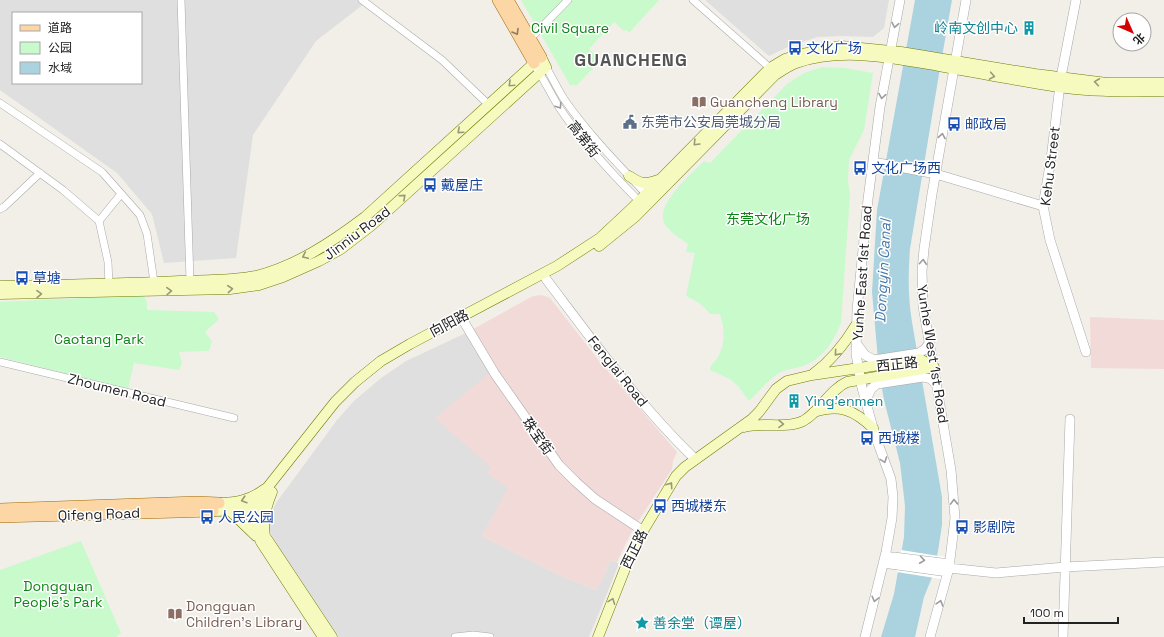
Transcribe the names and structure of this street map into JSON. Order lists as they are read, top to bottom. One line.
{"streets":{"main road":["Jinniu Road","向阳路","西正路","Qifeng Road"],"street":["高第街","Kehu Street","Yunhe East 1st Road","Yunhe West 1st Road","Fenglai Road","Zhoumen Road","珠宝街"]},"crossings":[["高第街","Jinniu Road"],["高第街","向阳路"],["Kehu Street","向阳路"],["Yunhe East 1st Road","向阳路"],["Yunhe East 1st Road","西正路"],["向阳路","Yunhe West 1st Road"],["向阳路","Fenglai Road"],["向阳路","珠宝街"],["Yunhe West 1st Road","西正路"],["西正路","Fenglai Road"],["西正路","珠宝街"]],"one_way":["Yunhe East 1st Road","Yunhe West 1st Road","西正路"],"districts":["GUANCHENG"],"water":["Dongyin Canal"],"parks":["Civil Square","东莞文化广场","Caotang Park","Dongguan People's Park"],"places":{"building":["岭南文创中心","Ying'enmen"],"bus stop":["文化广场","邮政局","文化广场西","戴屋庄","草塘","西城楼","西城楼东","人民公园","影剧院"],"library":["Guancheng Library","Dongguan Children's Library"],"public building":["东莞市公安局莞城分局"],"place":["善余堂（谭屋）"]},"legend":["道路","公园","水域"],"scale_bar":"100 m","north":"bottom right"}
